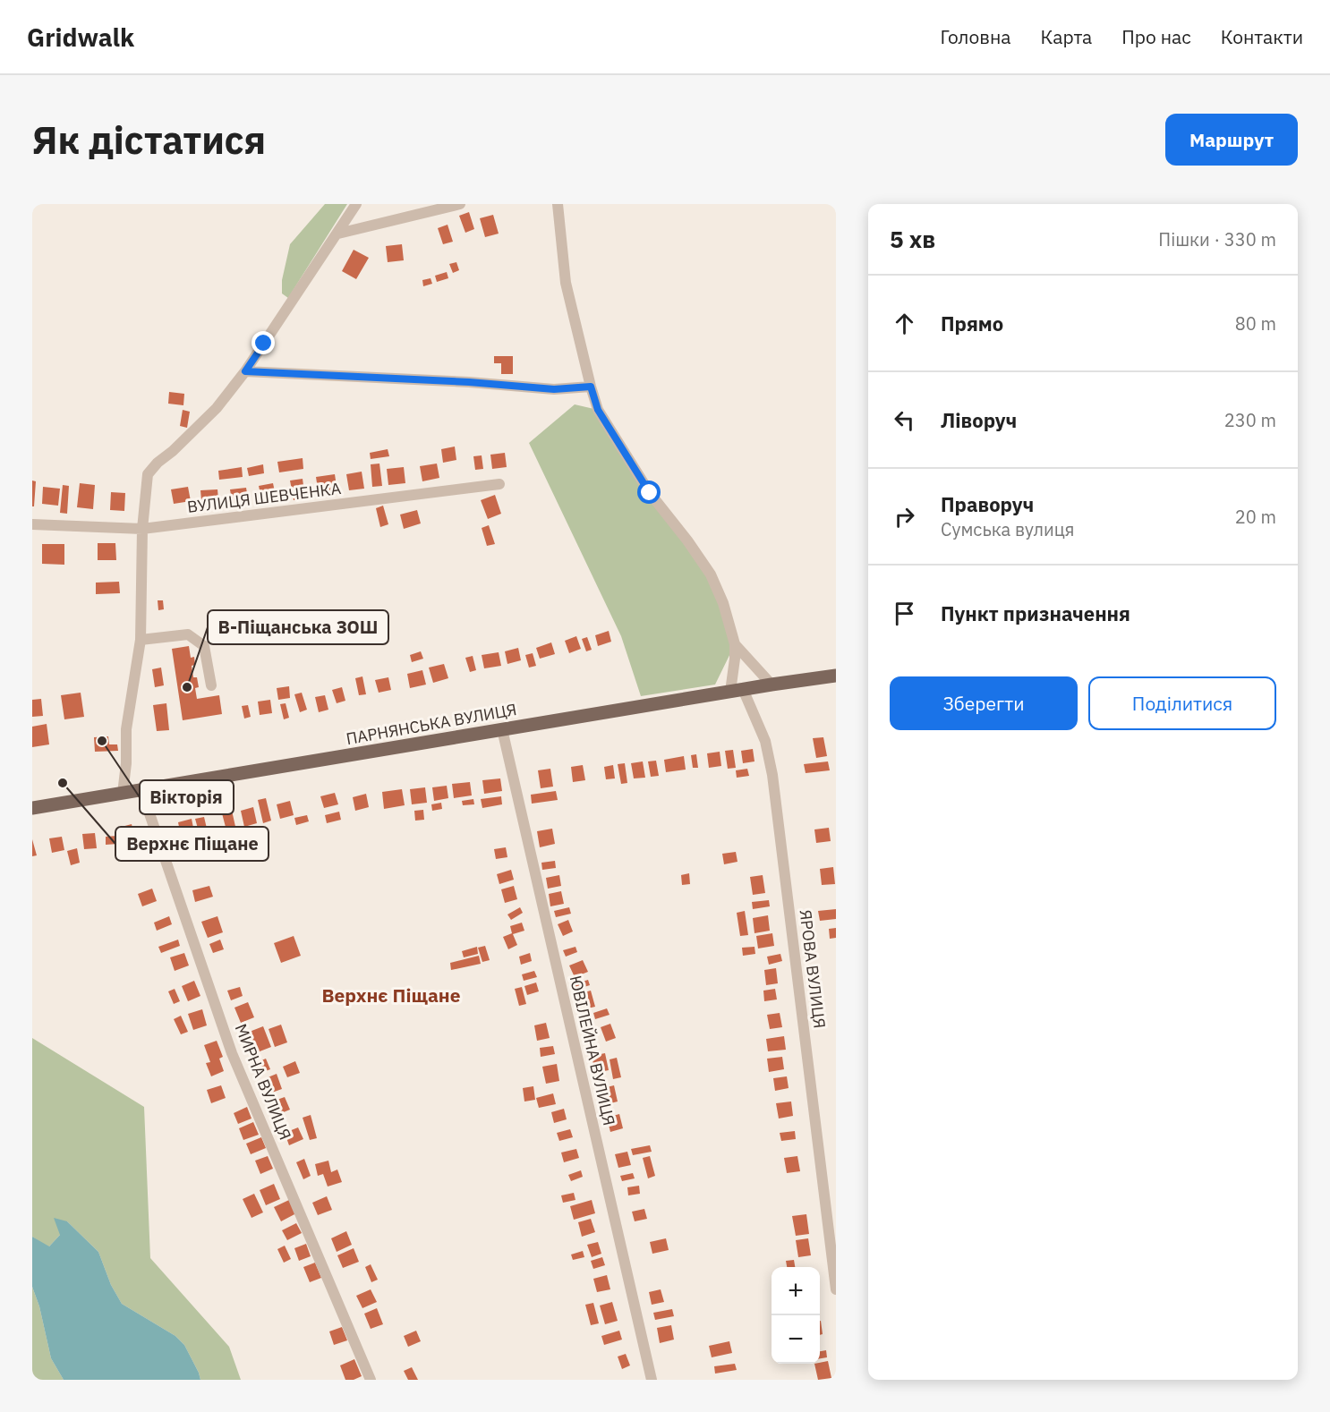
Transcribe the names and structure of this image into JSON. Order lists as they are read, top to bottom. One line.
{"streets":{"main road":["ПАРНЯНСЬКА ВУЛИЦЯ"],"street":["ВУЛИЦЯ ШЕВЧЕНКА","ЯРОВА ВУЛИЦЯ","ЮВІЛЕЙНА ВУЛИЦЯ","МИРНА ВУЛИЦЯ"]},"crossings":[["ПАРНЯНСЬКА ВУЛИЦЯ","ЯРОВА ВУЛИЦЯ"],["ПАРНЯНСЬКА ВУЛИЦЯ","ЮВІЛЕЙНА ВУЛИЦЯ"],["ПАРНЯНСЬКА ВУЛИЦЯ","МИРНА ВУЛИЦЯ"]],"districts":["Верхнє Піщане"],"places":["В-Піщанська ЗОШ","Вікторія","Верхнє Піщане"],"page":{"header":"Gridwalk","nav":["Головна","Карта","Про нас","Контакти"],"buttons":["Маршрут",["Зберегти","Поділитися"]],"title":"Як дістатися","heading":["5 хв","Пішки · 330 m"],"list":[["Прямо","80 m"],["Ліворуч","230 m"],["Праворуч","Сумська вулиця","20 m"],"Пункт призначення"],"map_buttons":["+","−"]}}
